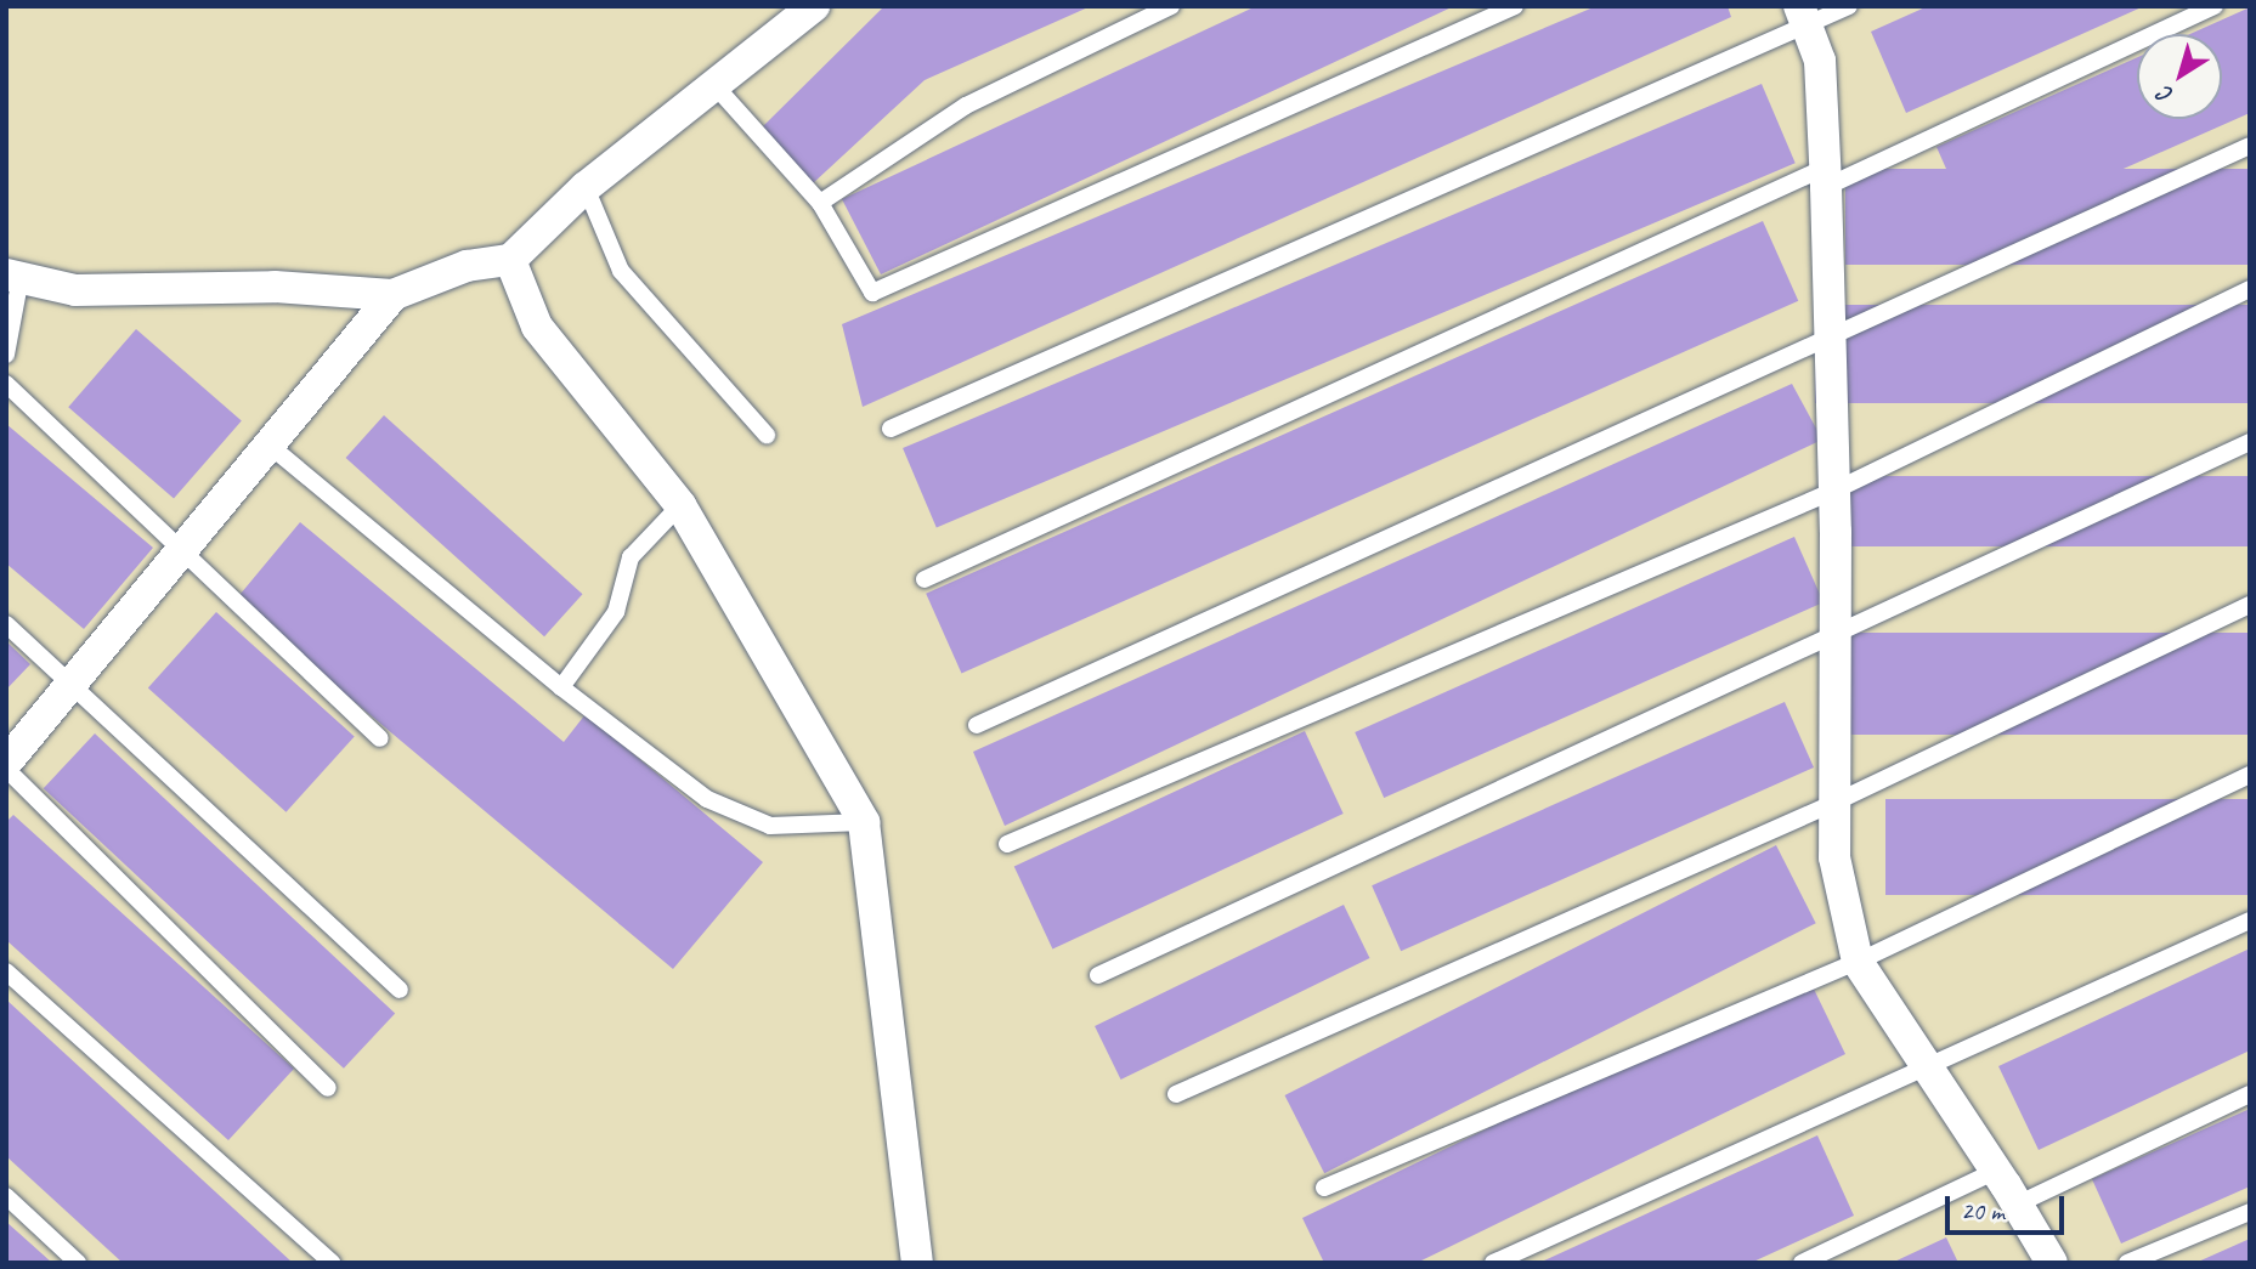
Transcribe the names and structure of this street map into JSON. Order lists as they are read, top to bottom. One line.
{"scale_bar":"20 m","north":"bottom left"}
